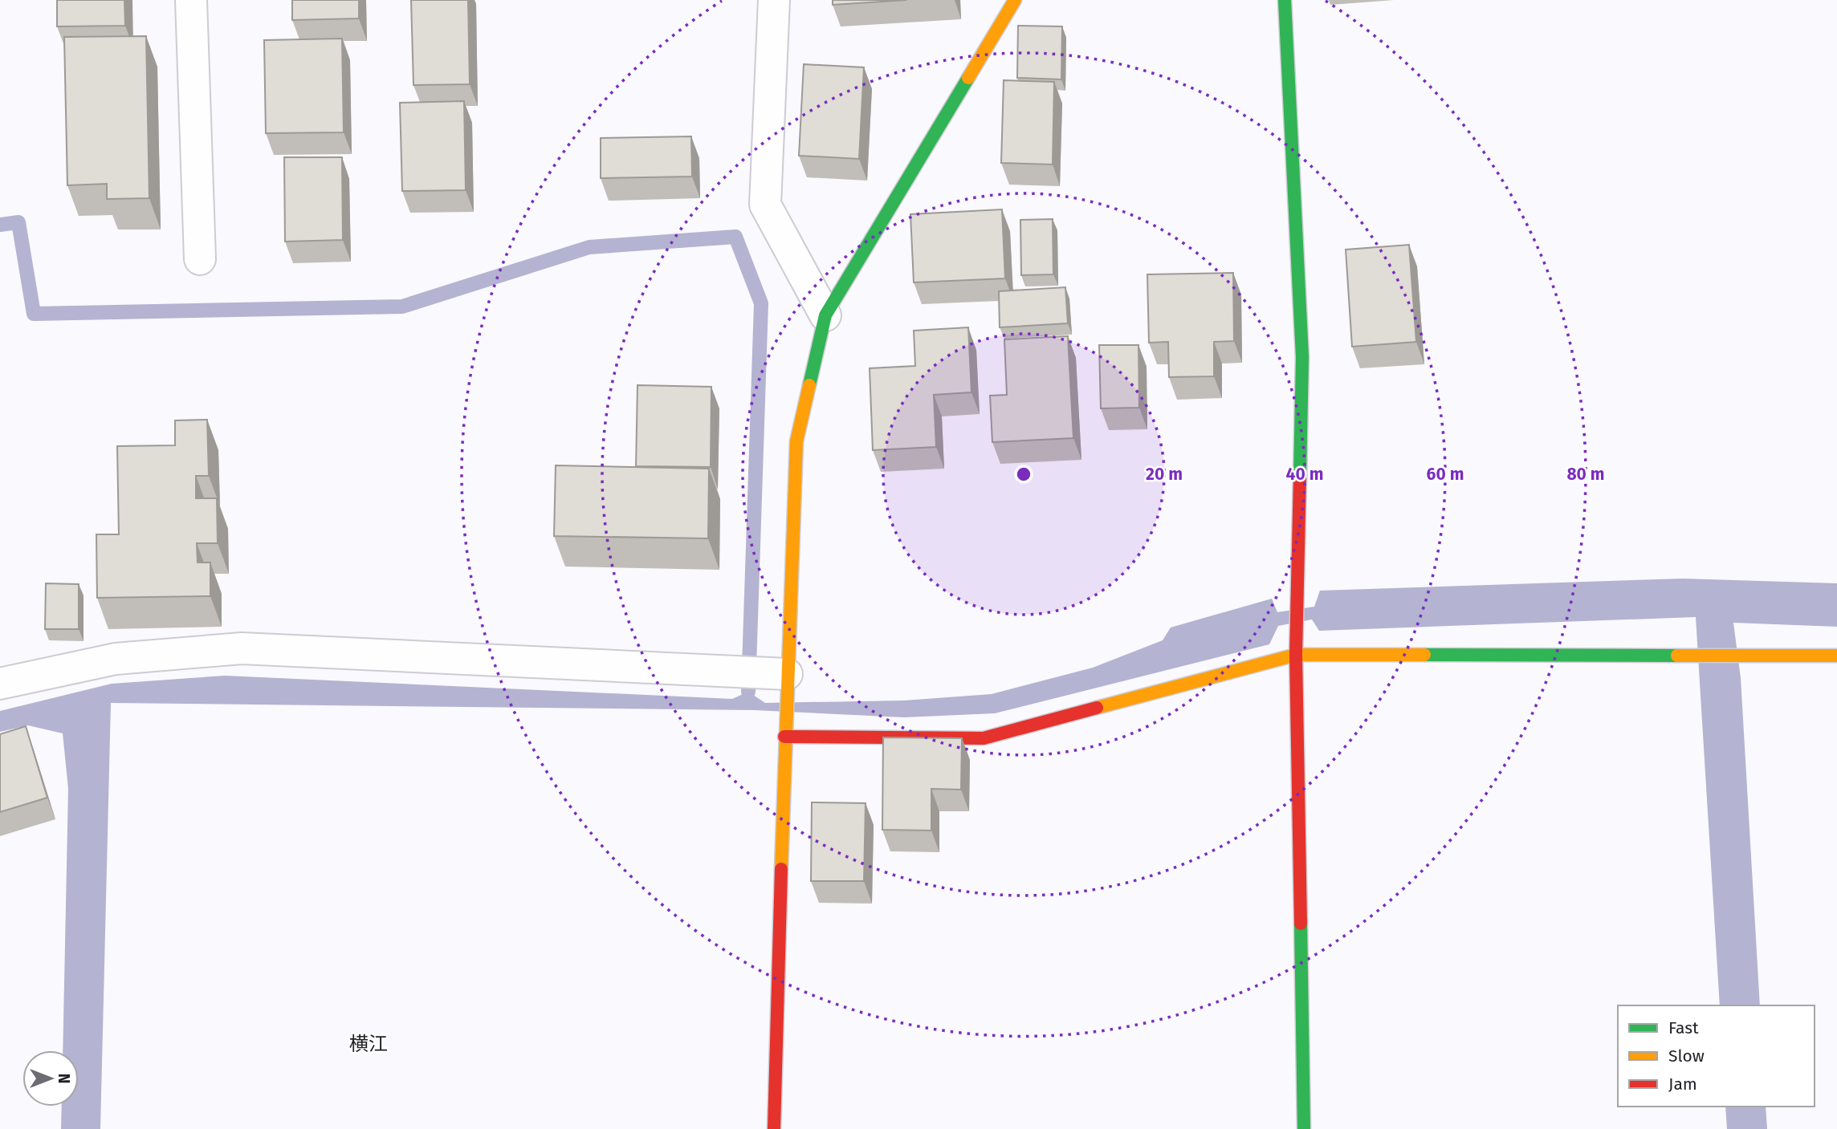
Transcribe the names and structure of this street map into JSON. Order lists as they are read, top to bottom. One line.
{"districts":["横江"],"legend":["Fast","Slow","Jam"],"north":"right","rings":["20 m","40 m","60 m","80 m"]}
